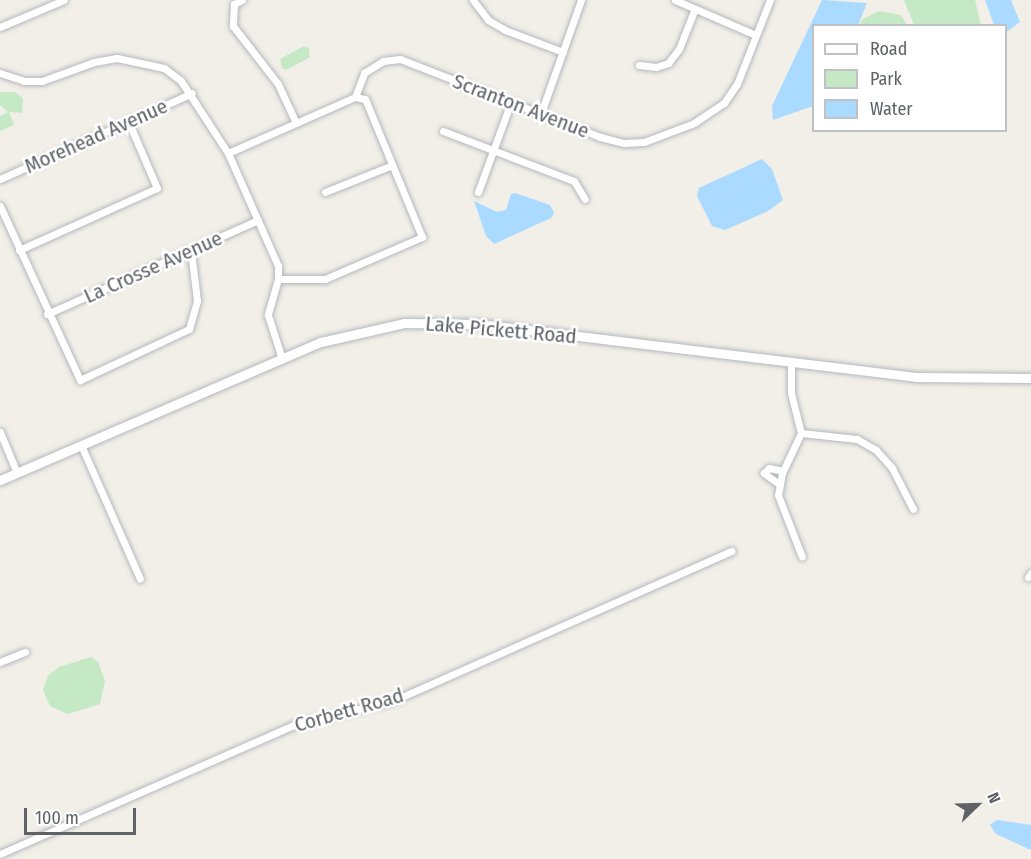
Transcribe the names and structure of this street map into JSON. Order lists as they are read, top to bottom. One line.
{"streets":{"main road":["Lake Pickett Road"],"street":["Scranton Avenue","Morehead Avenue","La Crosse Avenue","Corbett Road"]},"legend":["Road","Park","Water"],"scale_bar":"100 m","north":"top right"}
